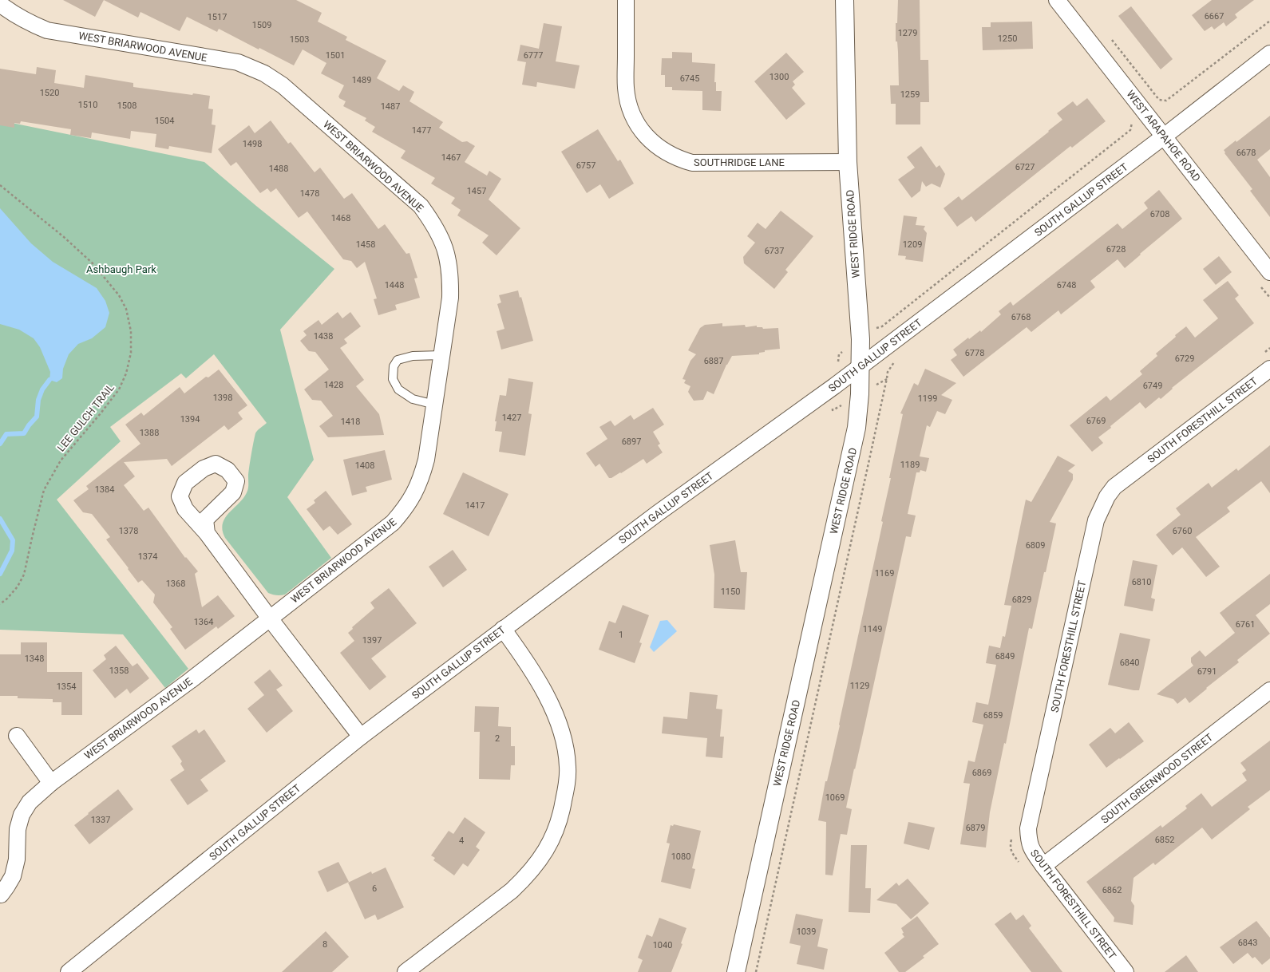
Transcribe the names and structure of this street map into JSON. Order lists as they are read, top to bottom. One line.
{"streets":{"street":["WEST BRIARWOOD AVENUE","WEST ARAPAHOE ROAD","SOUTHRIDGE LANE","SOUTH GALLUP STREET","WEST RIDGE ROAD","SOUTH FORESTHILL STREET","SOUTH GREENWOOD STREET"],"path":["LEE GULCH TRAIL"]},"crossings":[["WEST ARAPAHOE ROAD","SOUTH GALLUP STREET"],["SOUTHRIDGE LANE","WEST RIDGE ROAD"],["SOUTH GALLUP STREET","WEST RIDGE ROAD"],["SOUTH FORESTHILL STREET","SOUTH GREENWOOD STREET"]],"parks":["Ashbaugh Park"],"house_numbers":["6667","1517","1509","1279","1250","1503","1501","6777","1300","6745","1489","1520","1259","1510","1508","1487","1504","1477","1498","6678","1467","6757","6727","1488","1457","1478","6708","1468","1458","1209","6728","6737","1448","6748","6768","1438","6778","6729","6887","1428","6749","1398","1199","1427","1394","6769","1418","1388","6897","1189","1408","1384","1417","1378","6760","6809","1374","1169","6810","1368","1150","6829","1364","6761","1149","1","1397","6849","1348","6840","1358","6791","1129","1354","6859","2","6869","1069","1337","6879","6852","4","1080","6","6862","1039","6843","8","1040"]}
